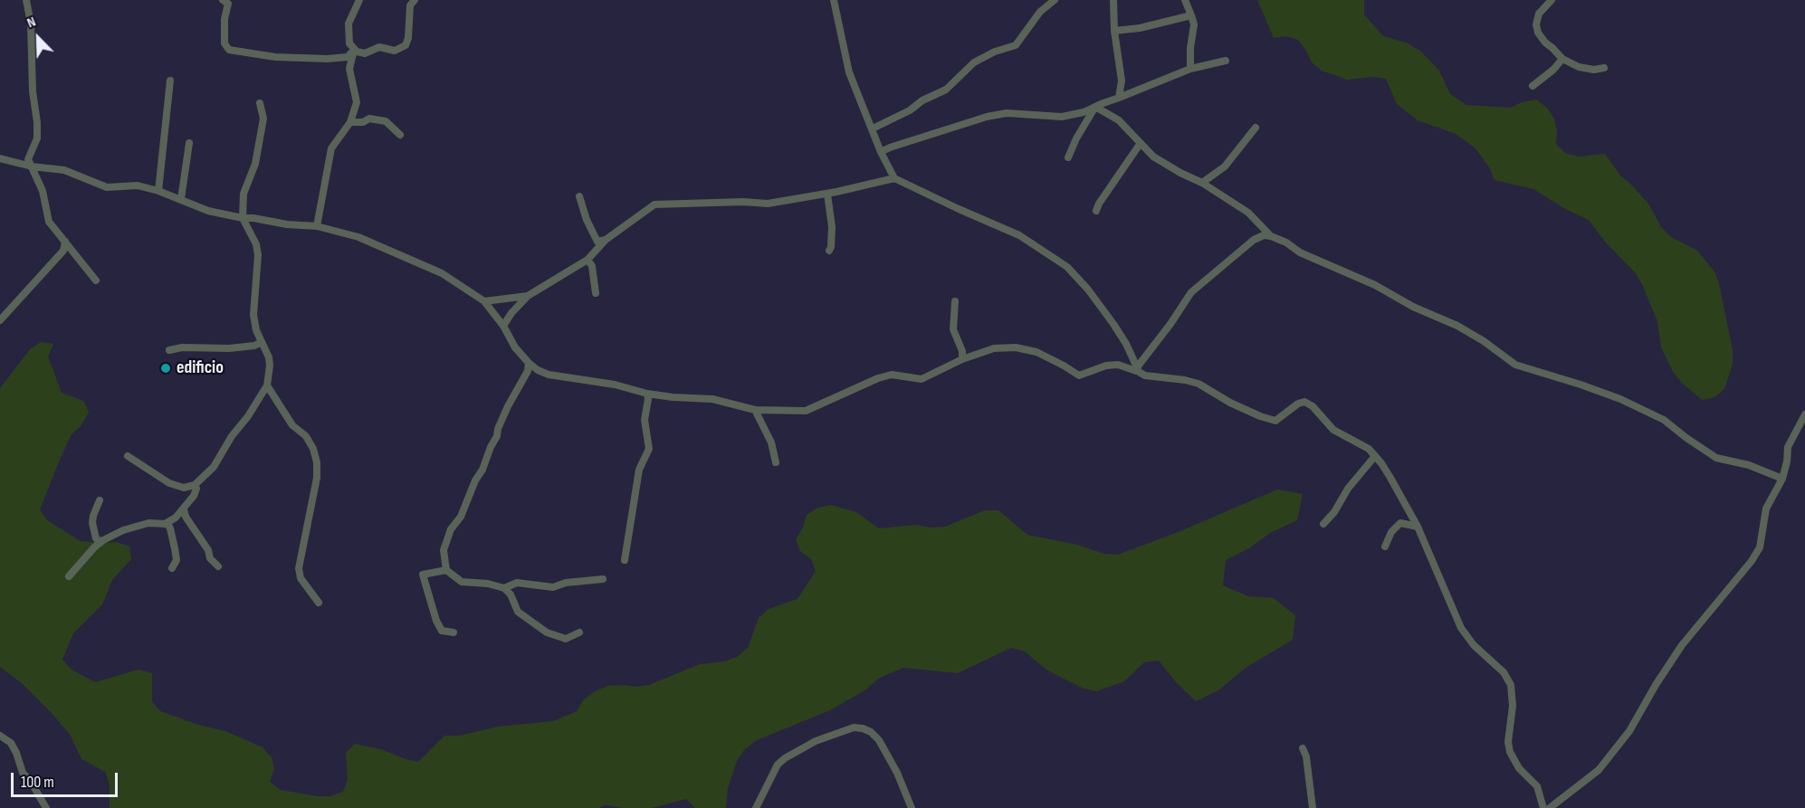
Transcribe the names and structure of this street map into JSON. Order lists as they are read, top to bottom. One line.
{"places":["edificio"],"scale_bar":"100 m","north":"top left"}
